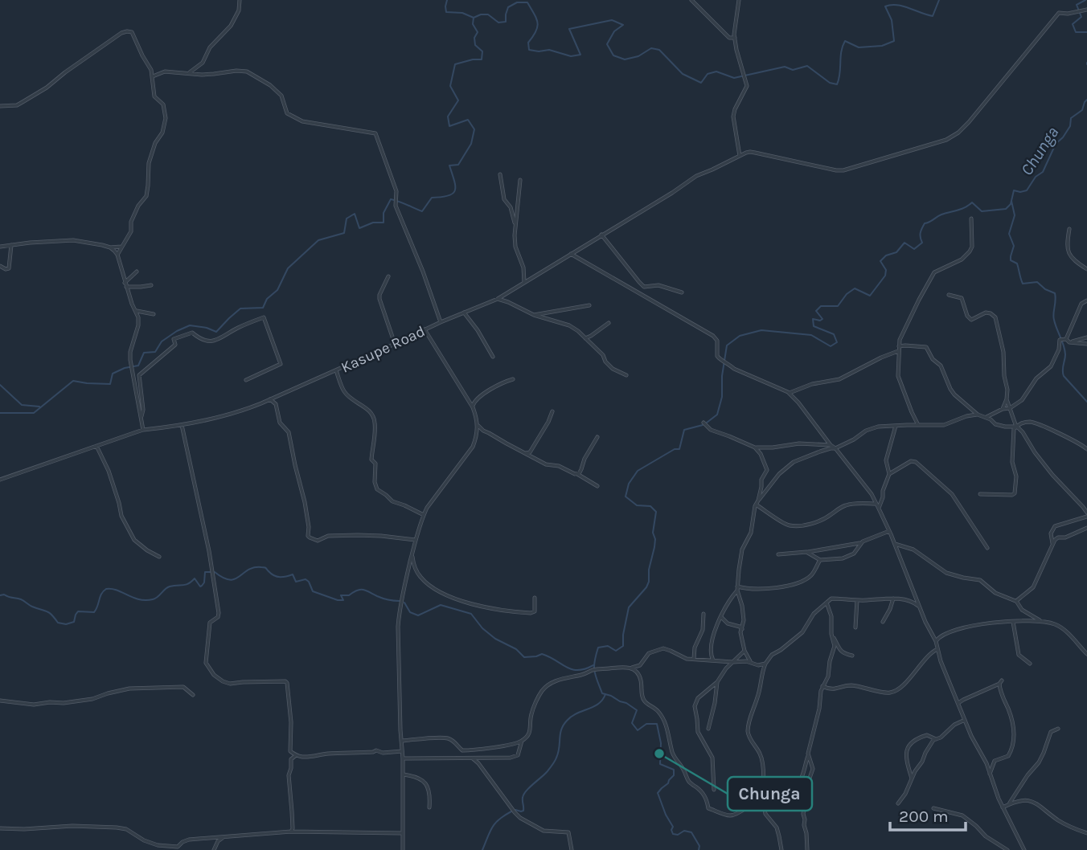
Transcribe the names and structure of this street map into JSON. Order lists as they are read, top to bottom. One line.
{"streets":{"street":["Kasupe Road"]},"water":["Chunga"],"places":["Chunga"],"scale_bar":"200 m"}
